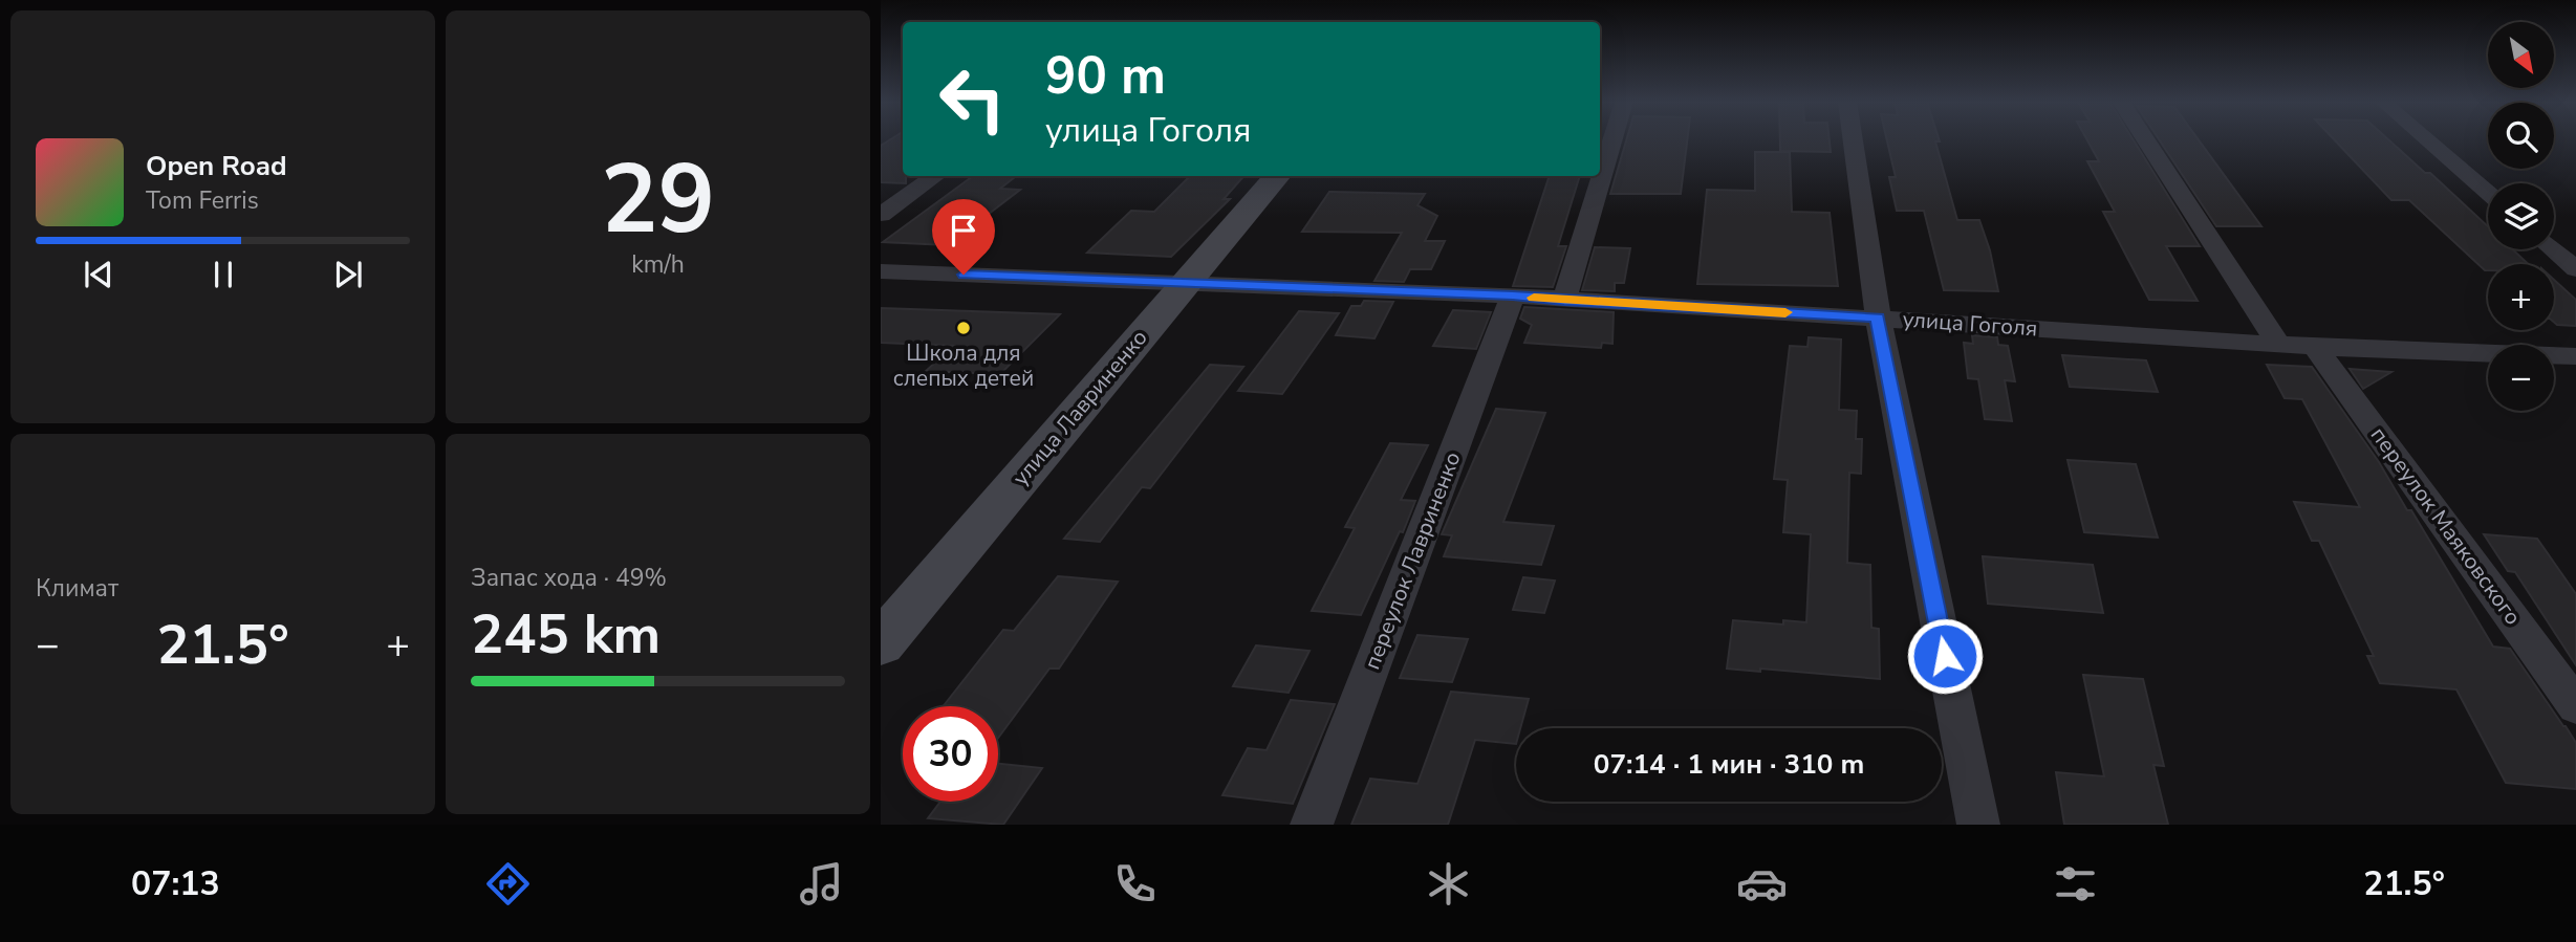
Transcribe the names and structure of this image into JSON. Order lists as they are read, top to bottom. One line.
{"streets":{"main road":["улица Лавриненко"],"street":["улица Гоголя","переулок Маяковского","переулок Лавриненко"]},"crossings":[["улица Гоголя","улица Лавриненко"],["улица Гоголя","переулок Маяковского"],["улица Гоголя","переулок Лавриненко"]],"places":["Школа для слепых детей"],"north":"bottom right","page":{"tile":[["29","km/h"],"Климат",["Запас хода · 49%","245 km"]],"map_buttons":["+","−"],"turn":["90 m","улица Гоголя"],"song":["Open Road","Tom Ferris"],"heat":["−","21.5°","+"],"limit":"30","trip":"07:14 · 1 мин · 310 m","tabs":["07:13","21.5°"]}}
